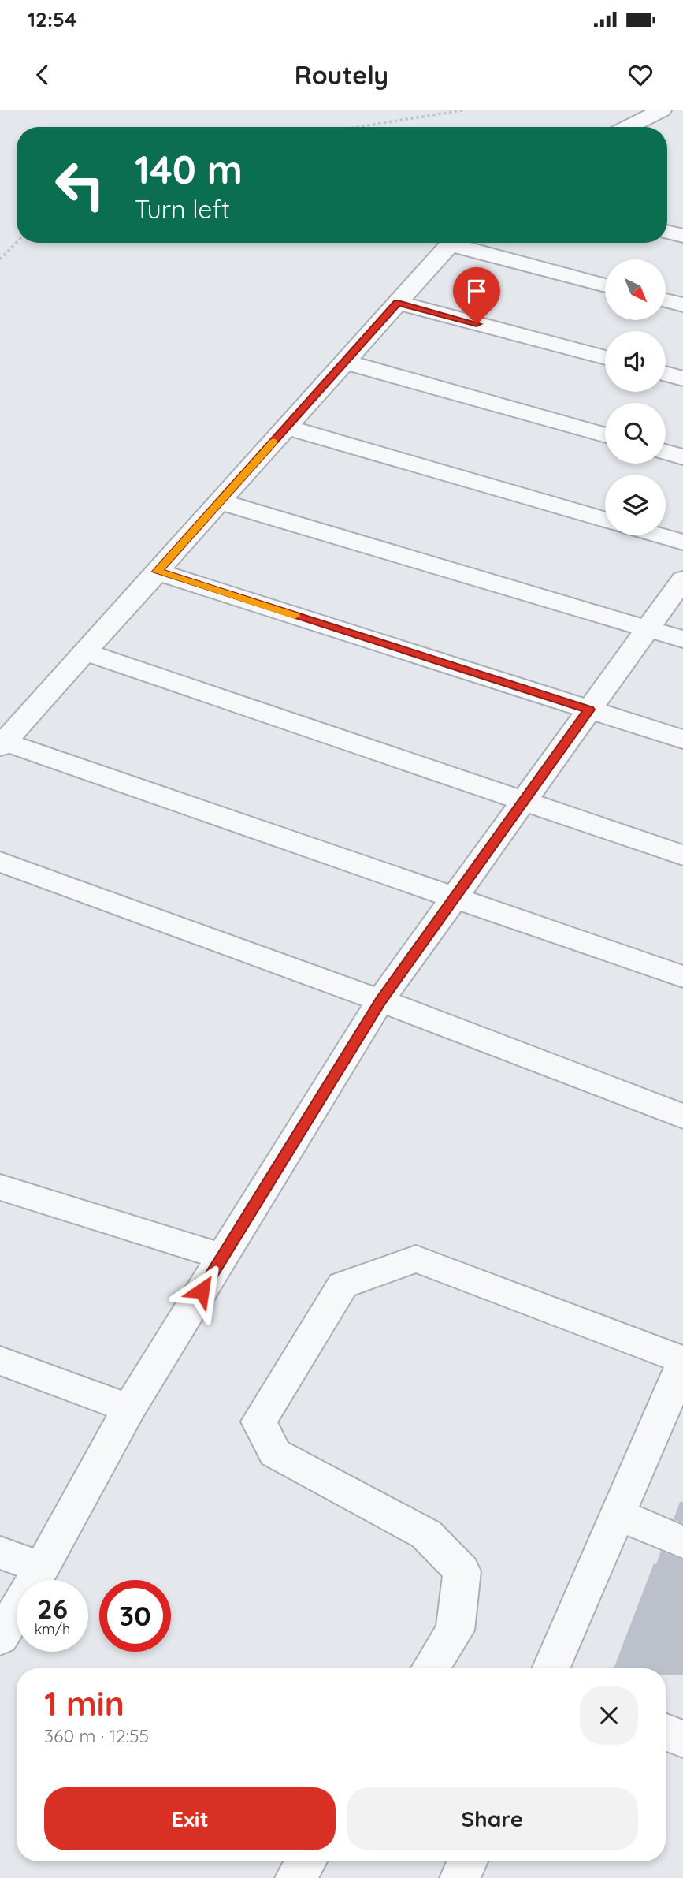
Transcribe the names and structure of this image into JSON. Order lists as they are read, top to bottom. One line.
{"north":"bottom right","page":{"status":"12:54","header":"Routely","turn":["140 m","Turn left"],"speed":"26 km/h","limit":"30","heading":["1 min","360 m · 12:55"],"buttons":["Exit","Share"]}}
